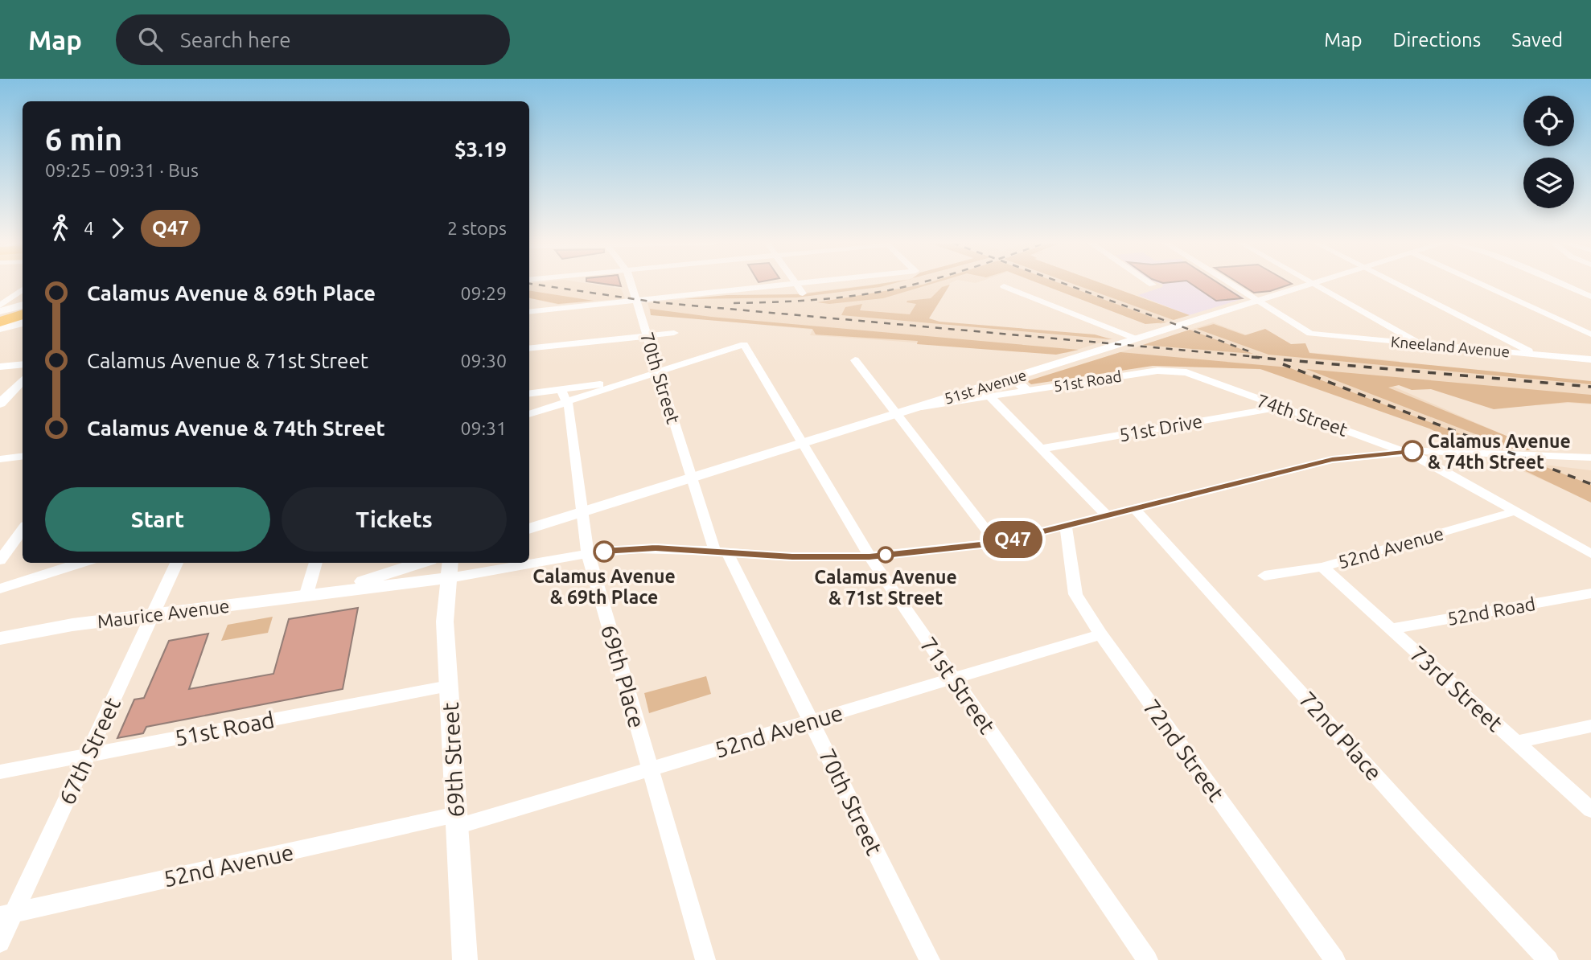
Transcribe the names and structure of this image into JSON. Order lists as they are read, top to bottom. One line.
{"streets":{"street":["Kneeland Avenue","70th Street","51st Road","51st Avenue","74th Street","51st Drive","52nd Avenue","52nd Road","Maurice Avenue","69th Place","71st Street","73rd Street","72nd Place","72nd Street","67th Street","69th Street"]},"crossings":[["Kneeland Avenue","51st Avenue"],["70th Street","51st Avenue"],["70th Street","52nd Avenue"],["70th Street","71st Street"],["51st Road","51st Avenue"],["51st Road","74th Street"],["51st Road","67th Street"],["51st Road","69th Street"],["51st Avenue","69th Place"],["51st Avenue","71st Street"],["74th Street","51st Drive"],["74th Street","52nd Avenue"],["52nd Avenue","69th Place"],["52nd Avenue","71st Street"],["52nd Avenue","73rd Street"],["52nd Avenue","72nd Street"],["52nd Avenue","67th Street"],["52nd Avenue","69th Street"],["52nd Road","73rd Street"],["Maurice Avenue","67th Street"],["Maurice Avenue","69th Street"]],"places":["Calamus Avenue & 74th Street","Calamus Avenue & 69th Place","Calamus Avenue & 71st Street"],"lines":["bus line Q47"],"page":{"header":"Map","search":"Search here","nav":["Map","Directions","Saved"],"on_map":"Q47","heading":["6 min","09:25 – 09:31 · Bus","$3.19"],"legs":["4","Q47","2 stops"],"list":[{"name":"Calamus Avenue & 69th Place","value":"09:29"},{"name":"Calamus Avenue & 71st Street","value":"09:30"},{"name":"Calamus Avenue & 74th Street","value":"09:31"}],"buttons":["Start","Tickets"]}}
